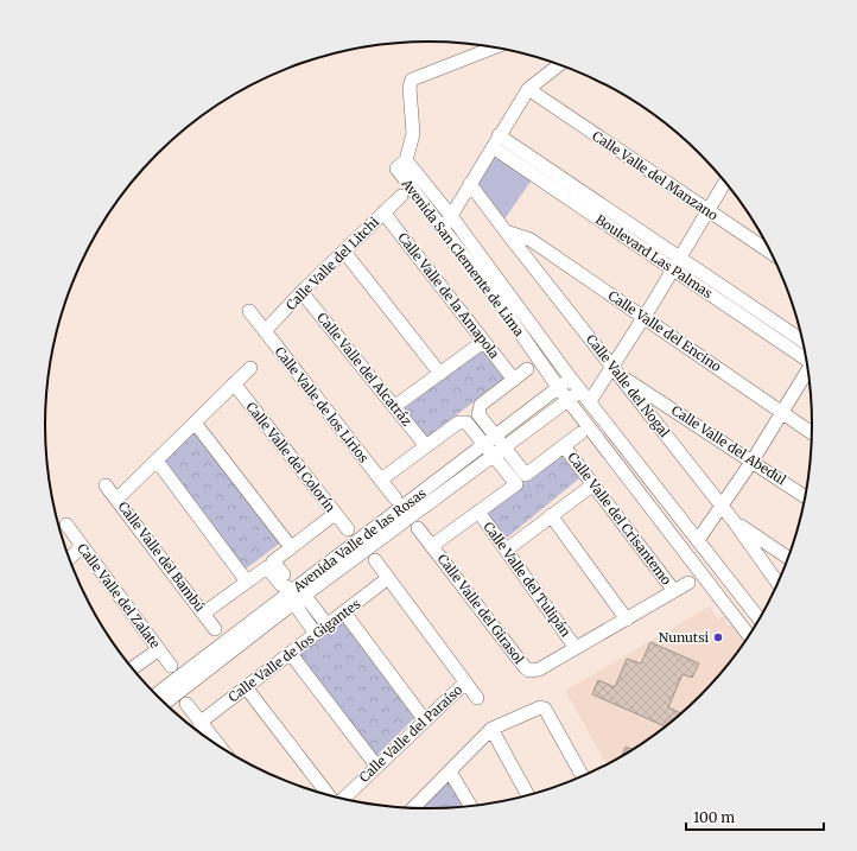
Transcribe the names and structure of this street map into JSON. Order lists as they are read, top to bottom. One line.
{"streets":{"street":["Calle Valle del Manzano","Boulevard Las Palmas","Avenida San Clemente de Lima","Calle Valle del Litchi","Calle Valle de la Amapola","Calle Valle del Encino","Calle Valle del Alcatráz","Calle Valle del Nogal","Calle Valle de los Lirios","Calle Valle del Abedul","Calle Valle del Colorín","Calle Valle del Crisantemo","Avenida Valle de las Rosas","Calle Valle del Bambú","Calle Valle del Tulipán","Calle Valle del Zalate","Calle Valle del Girasol","Calle Valle de los Gigantes","Calle Valle del Paraíso"]},"crossings":[["Avenida San Clemente de Lima","Avenida Valle de las Rosas"],["Calle Valle del Litchi","Calle Valle de la Amapola"],["Calle Valle del Litchi","Calle Valle del Alcatráz"],["Calle Valle del Litchi","Calle Valle de los Lirios"],["Calle Valle del Encino","Calle Valle del Nogal"],["Calle Valle del Nogal","Calle Valle del Abedul"],["Calle Valle del Tulipán","Calle Valle del Girasol"]],"places":["Nunutsi"],"scale_bar":"100 m"}
